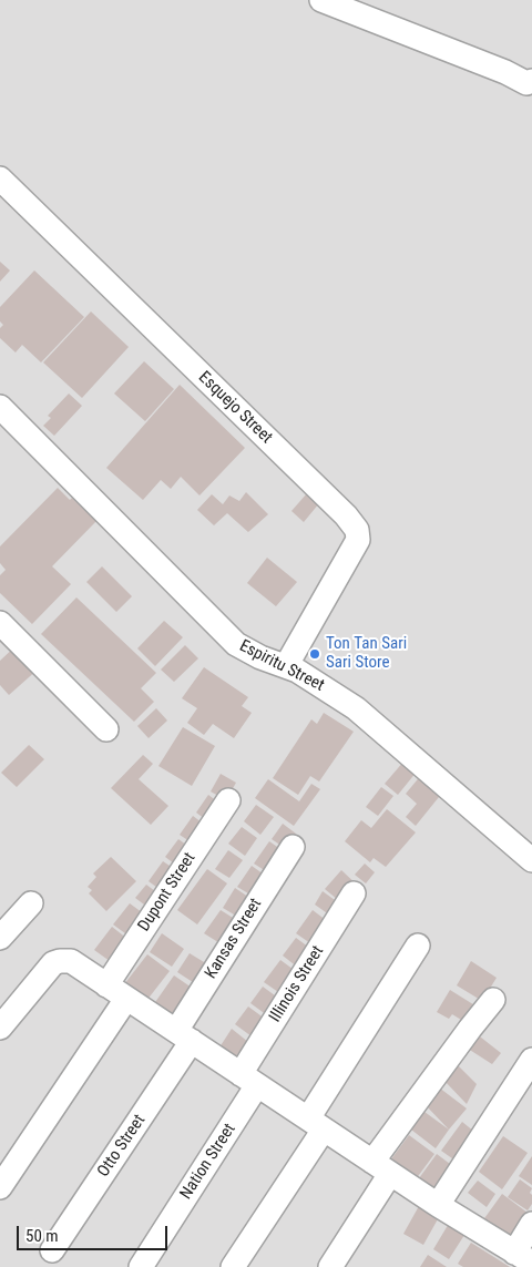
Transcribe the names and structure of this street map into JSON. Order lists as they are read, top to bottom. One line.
{"streets":{"street":["Esquejo Street","Espiritu Street","Dupont Street","Kansas Street","Illinois Street","Otto Street","Nation Street"]},"crossings":[["Esquejo Street","Espiritu Street"],["Kansas Street","Otto Street"],["Illinois Street","Nation Street"]],"places":["Ton Tan Sari Sari Store"],"scale_bar":"50 m"}
